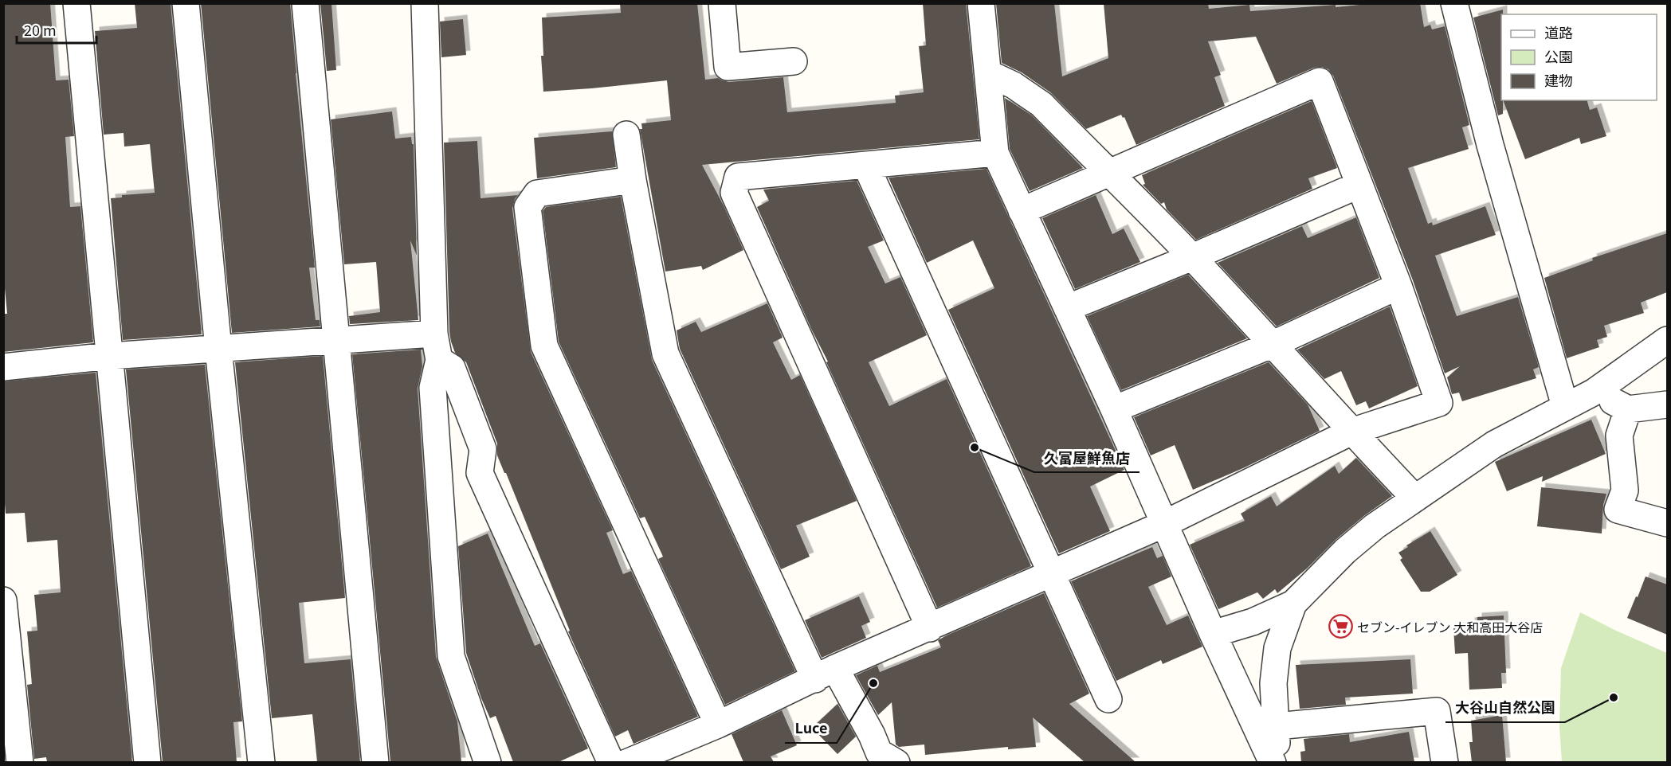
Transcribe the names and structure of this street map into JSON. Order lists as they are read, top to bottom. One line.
{"places":{"other":["久富屋鮮魚店","Luce","大谷山自然公園"],"supermarket":["セブン-イレブン 大和高田大谷店"]},"legend":["道路","公園","建物"],"scale_bar":"20 m"}
